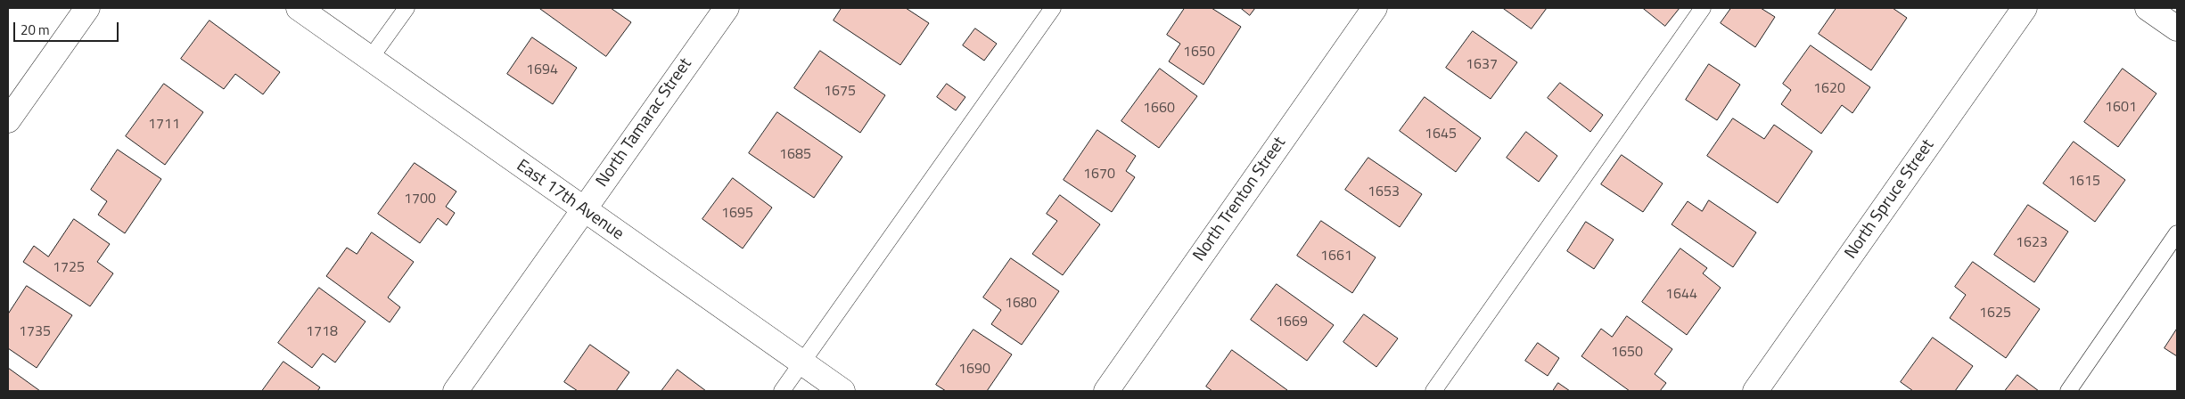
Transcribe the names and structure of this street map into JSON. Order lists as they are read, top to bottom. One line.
{"streets":{"street":["North Tamarac Street","North Trenton Street","North Spruce Street","East 17th Avenue"]},"crossings":[["North Tamarac Street","East 17th Avenue"]],"house_numbers":["1650","1637","1694","1620","1675","1601","1660","1711","1645","1685","1670","1615","1653","1700","1695","1623","1661","1725","1644","1680","1625","1669","1735","1718","1650","1690"],"scale_bar":"20 m"}
